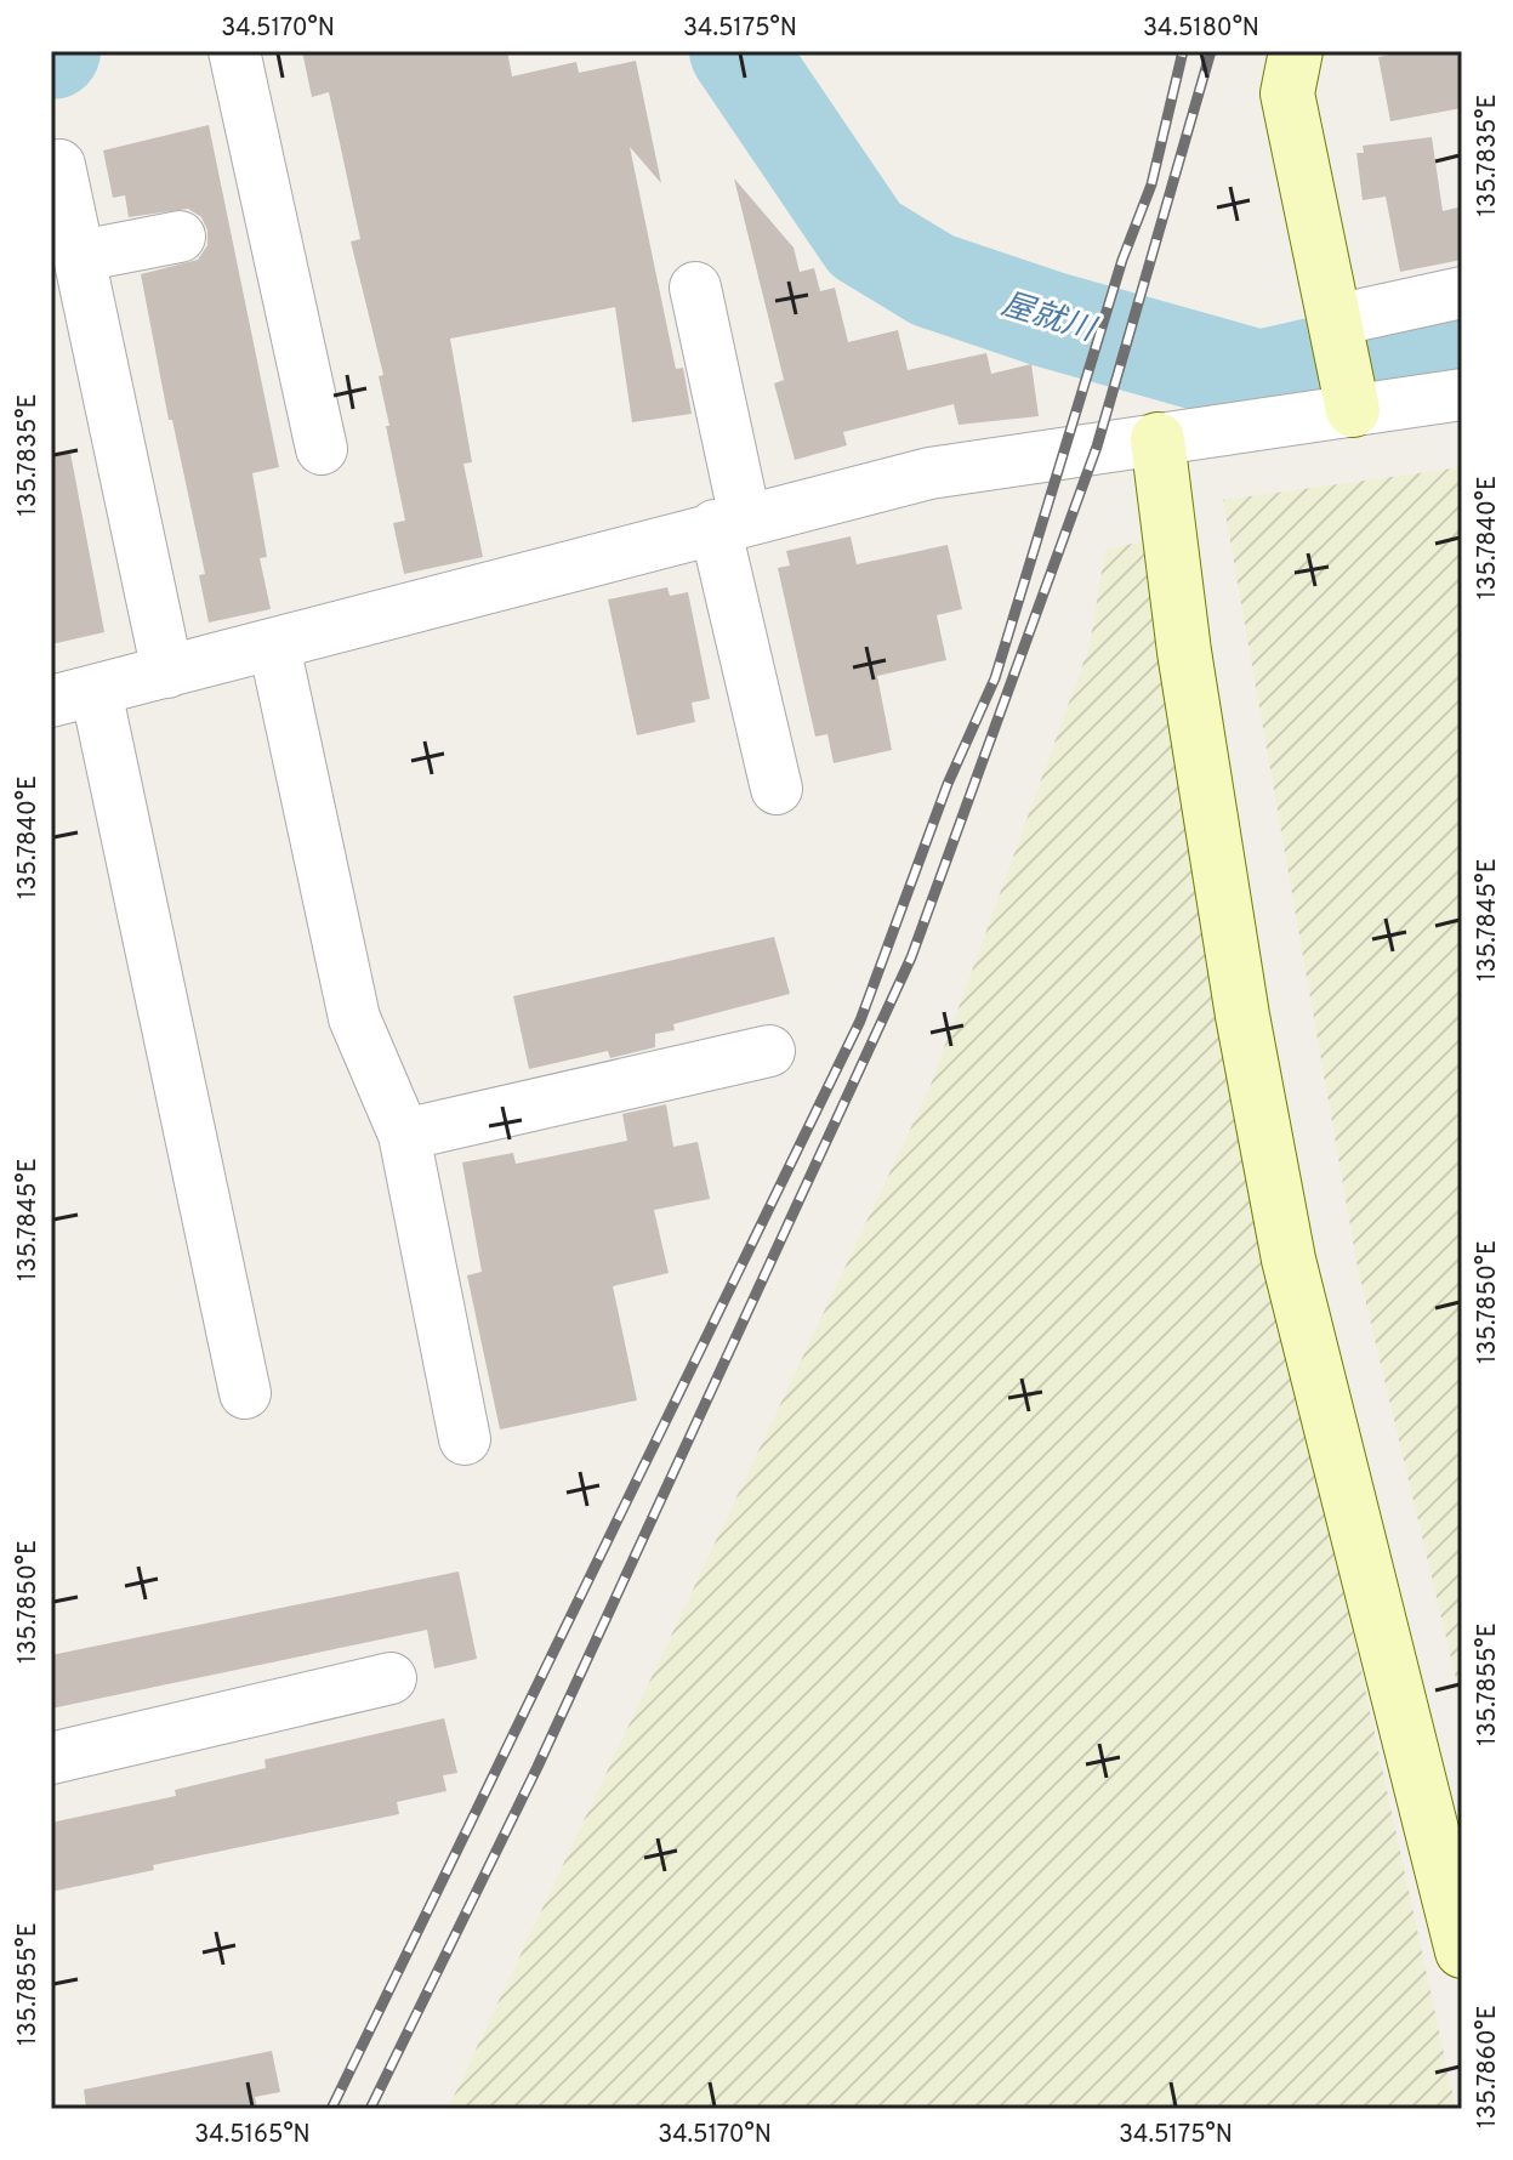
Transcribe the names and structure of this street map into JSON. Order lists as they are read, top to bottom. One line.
{"water":["屋就川"],"coordinates":["34.5170°N","34.5175°N","34.5180°N","135.7835°E","135.7840°E","135.7845°E","135.7850°E","135.7855°E","135.7860°E","34.5165°N"]}
